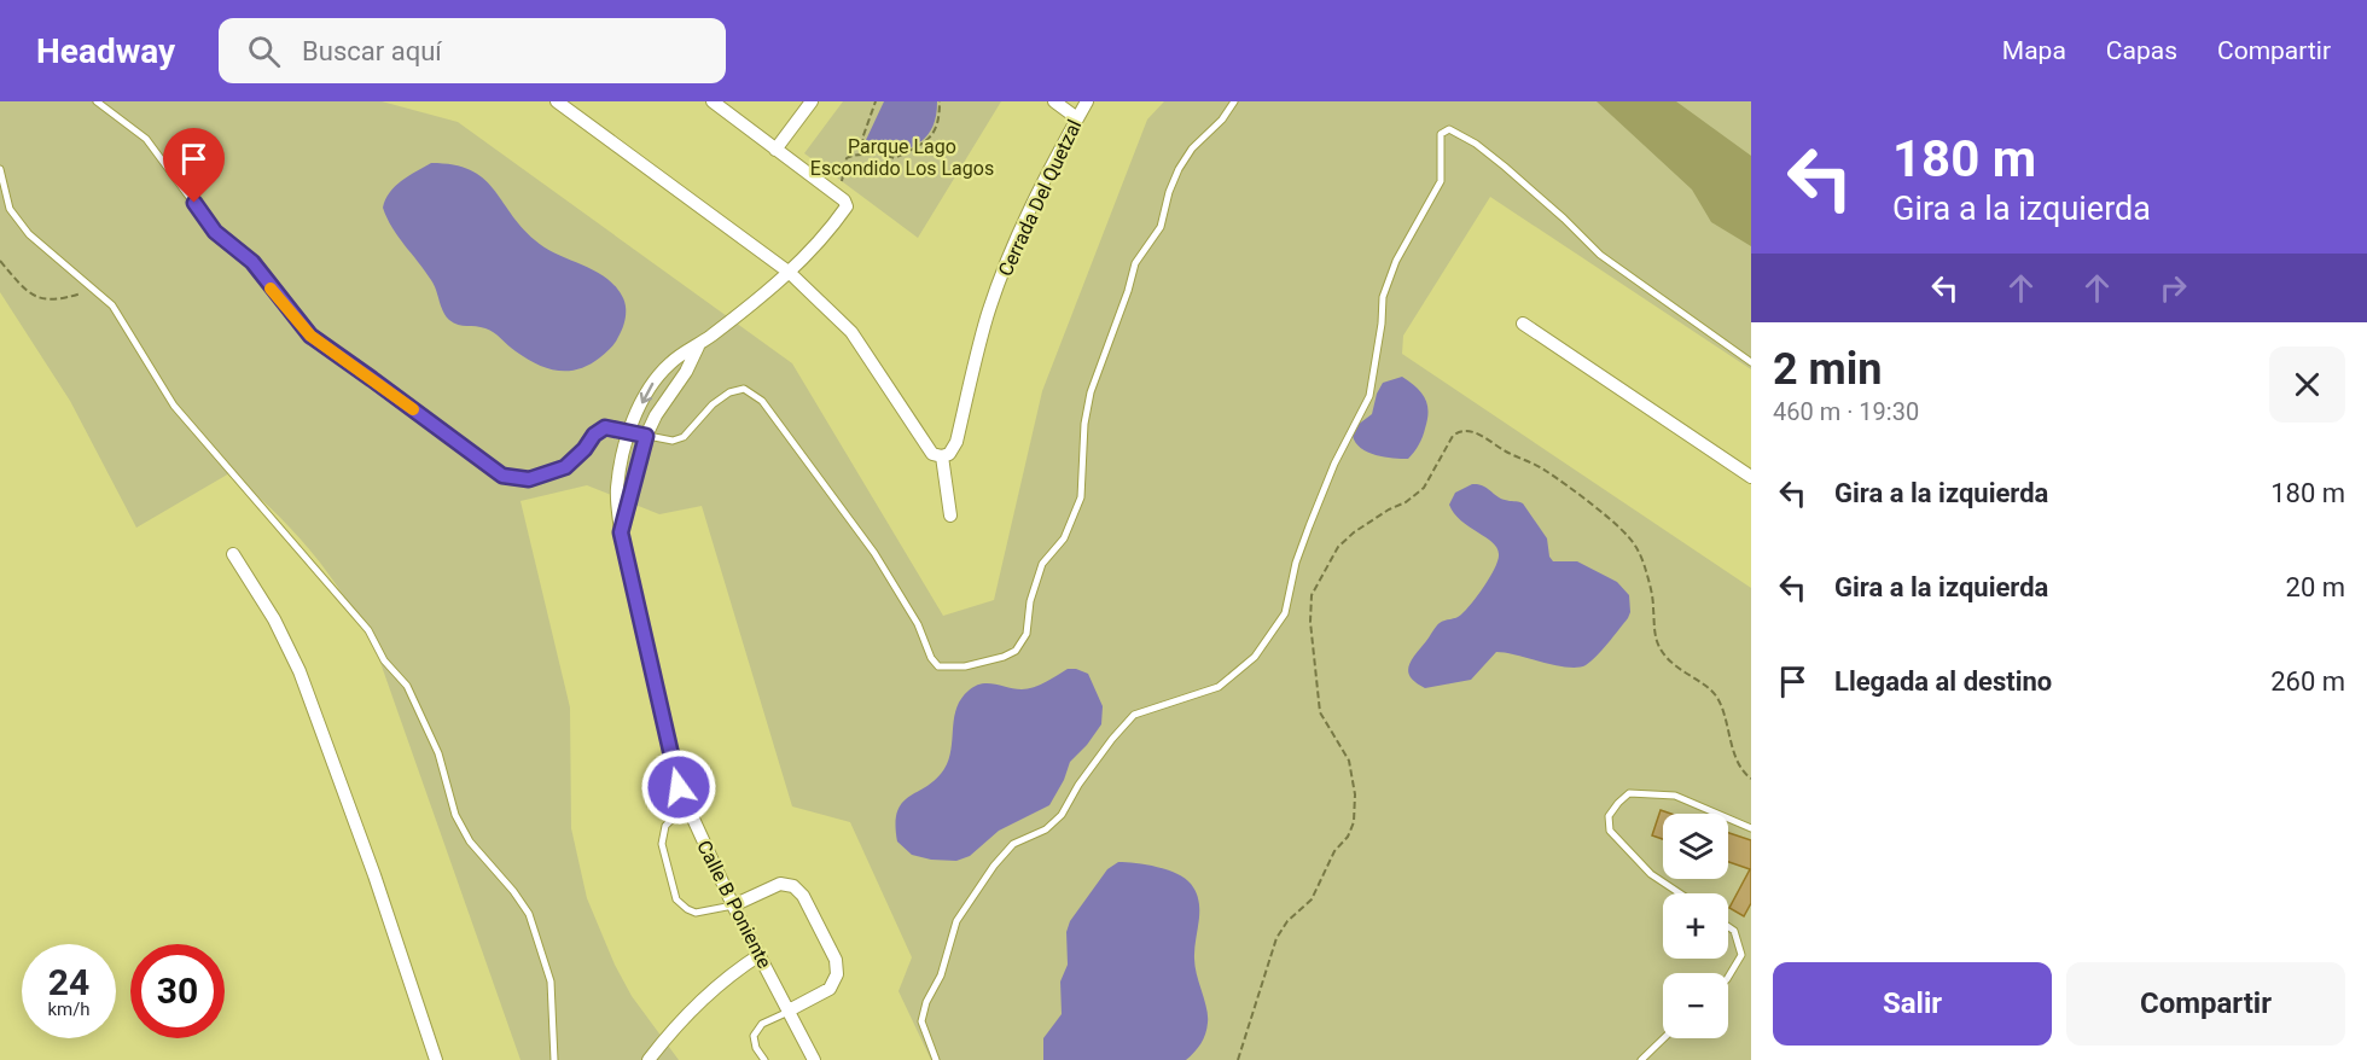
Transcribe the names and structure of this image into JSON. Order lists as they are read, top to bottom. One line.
{"streets":{"street":["Cerrada Del Quetzal","Calle B Poniente"]},"parks":["Parque Lago Escondido Los Lagos"],"page":{"header":"Headway","search":"Buscar aquí","nav":["Mapa","Capas","Compartir"],"turn":["180 m","Gira a la izquierda"],"heading":["2 min","460 m · 19:30"],"list":[{"name":"Gira a la izquierda","value":"180 m"},{"name":"Gira a la izquierda","value":"20 m"},{"name":"Llegada al destino","value":"260 m"}],"map_buttons":["+","−"],"speed":"24 km/h","limit":"30","buttons":["Salir","Compartir"]}}
